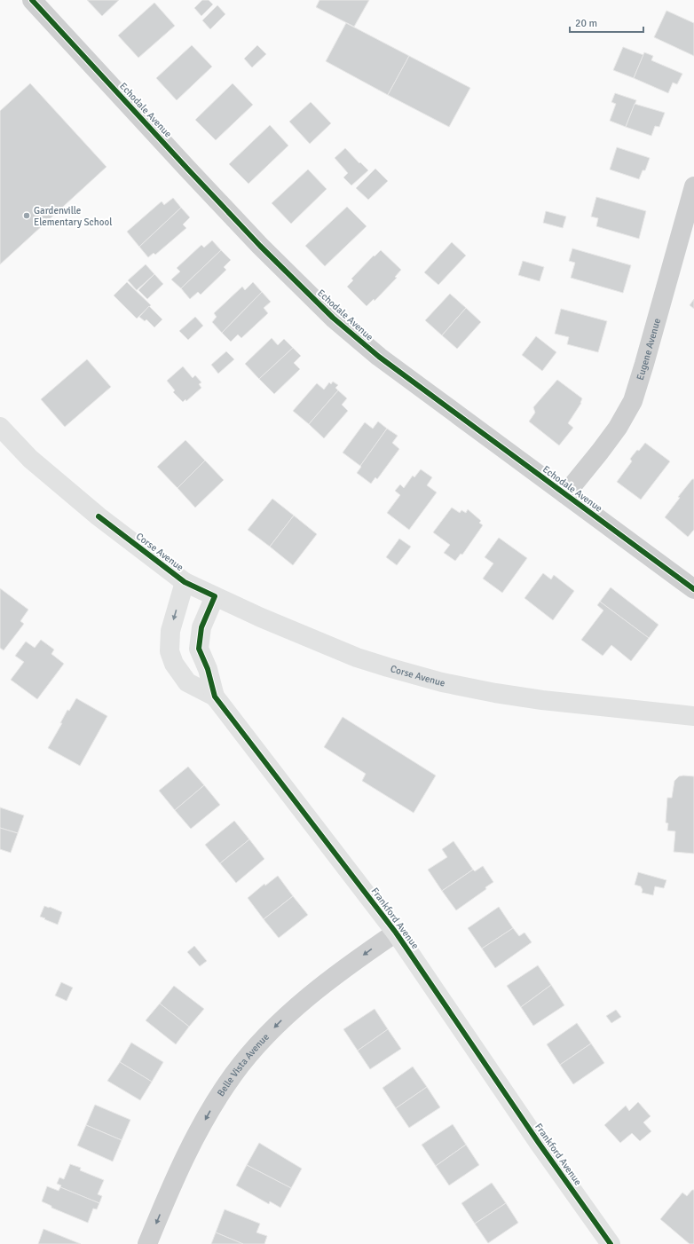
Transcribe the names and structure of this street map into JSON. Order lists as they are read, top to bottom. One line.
{"streets":{"street":["Echodale Avenue","Eugene Avenue","Corse Avenue","Frankford Avenue","Belle Vista Avenue"]},"crossings":[["Echodale Avenue","Eugene Avenue"],["Corse Avenue","Frankford Avenue"],["Frankford Avenue","Belle Vista Avenue"]],"one_way":["Belle Vista Avenue"],"places":["Gardenville Elementary School"],"scale_bar":"20 m"}
